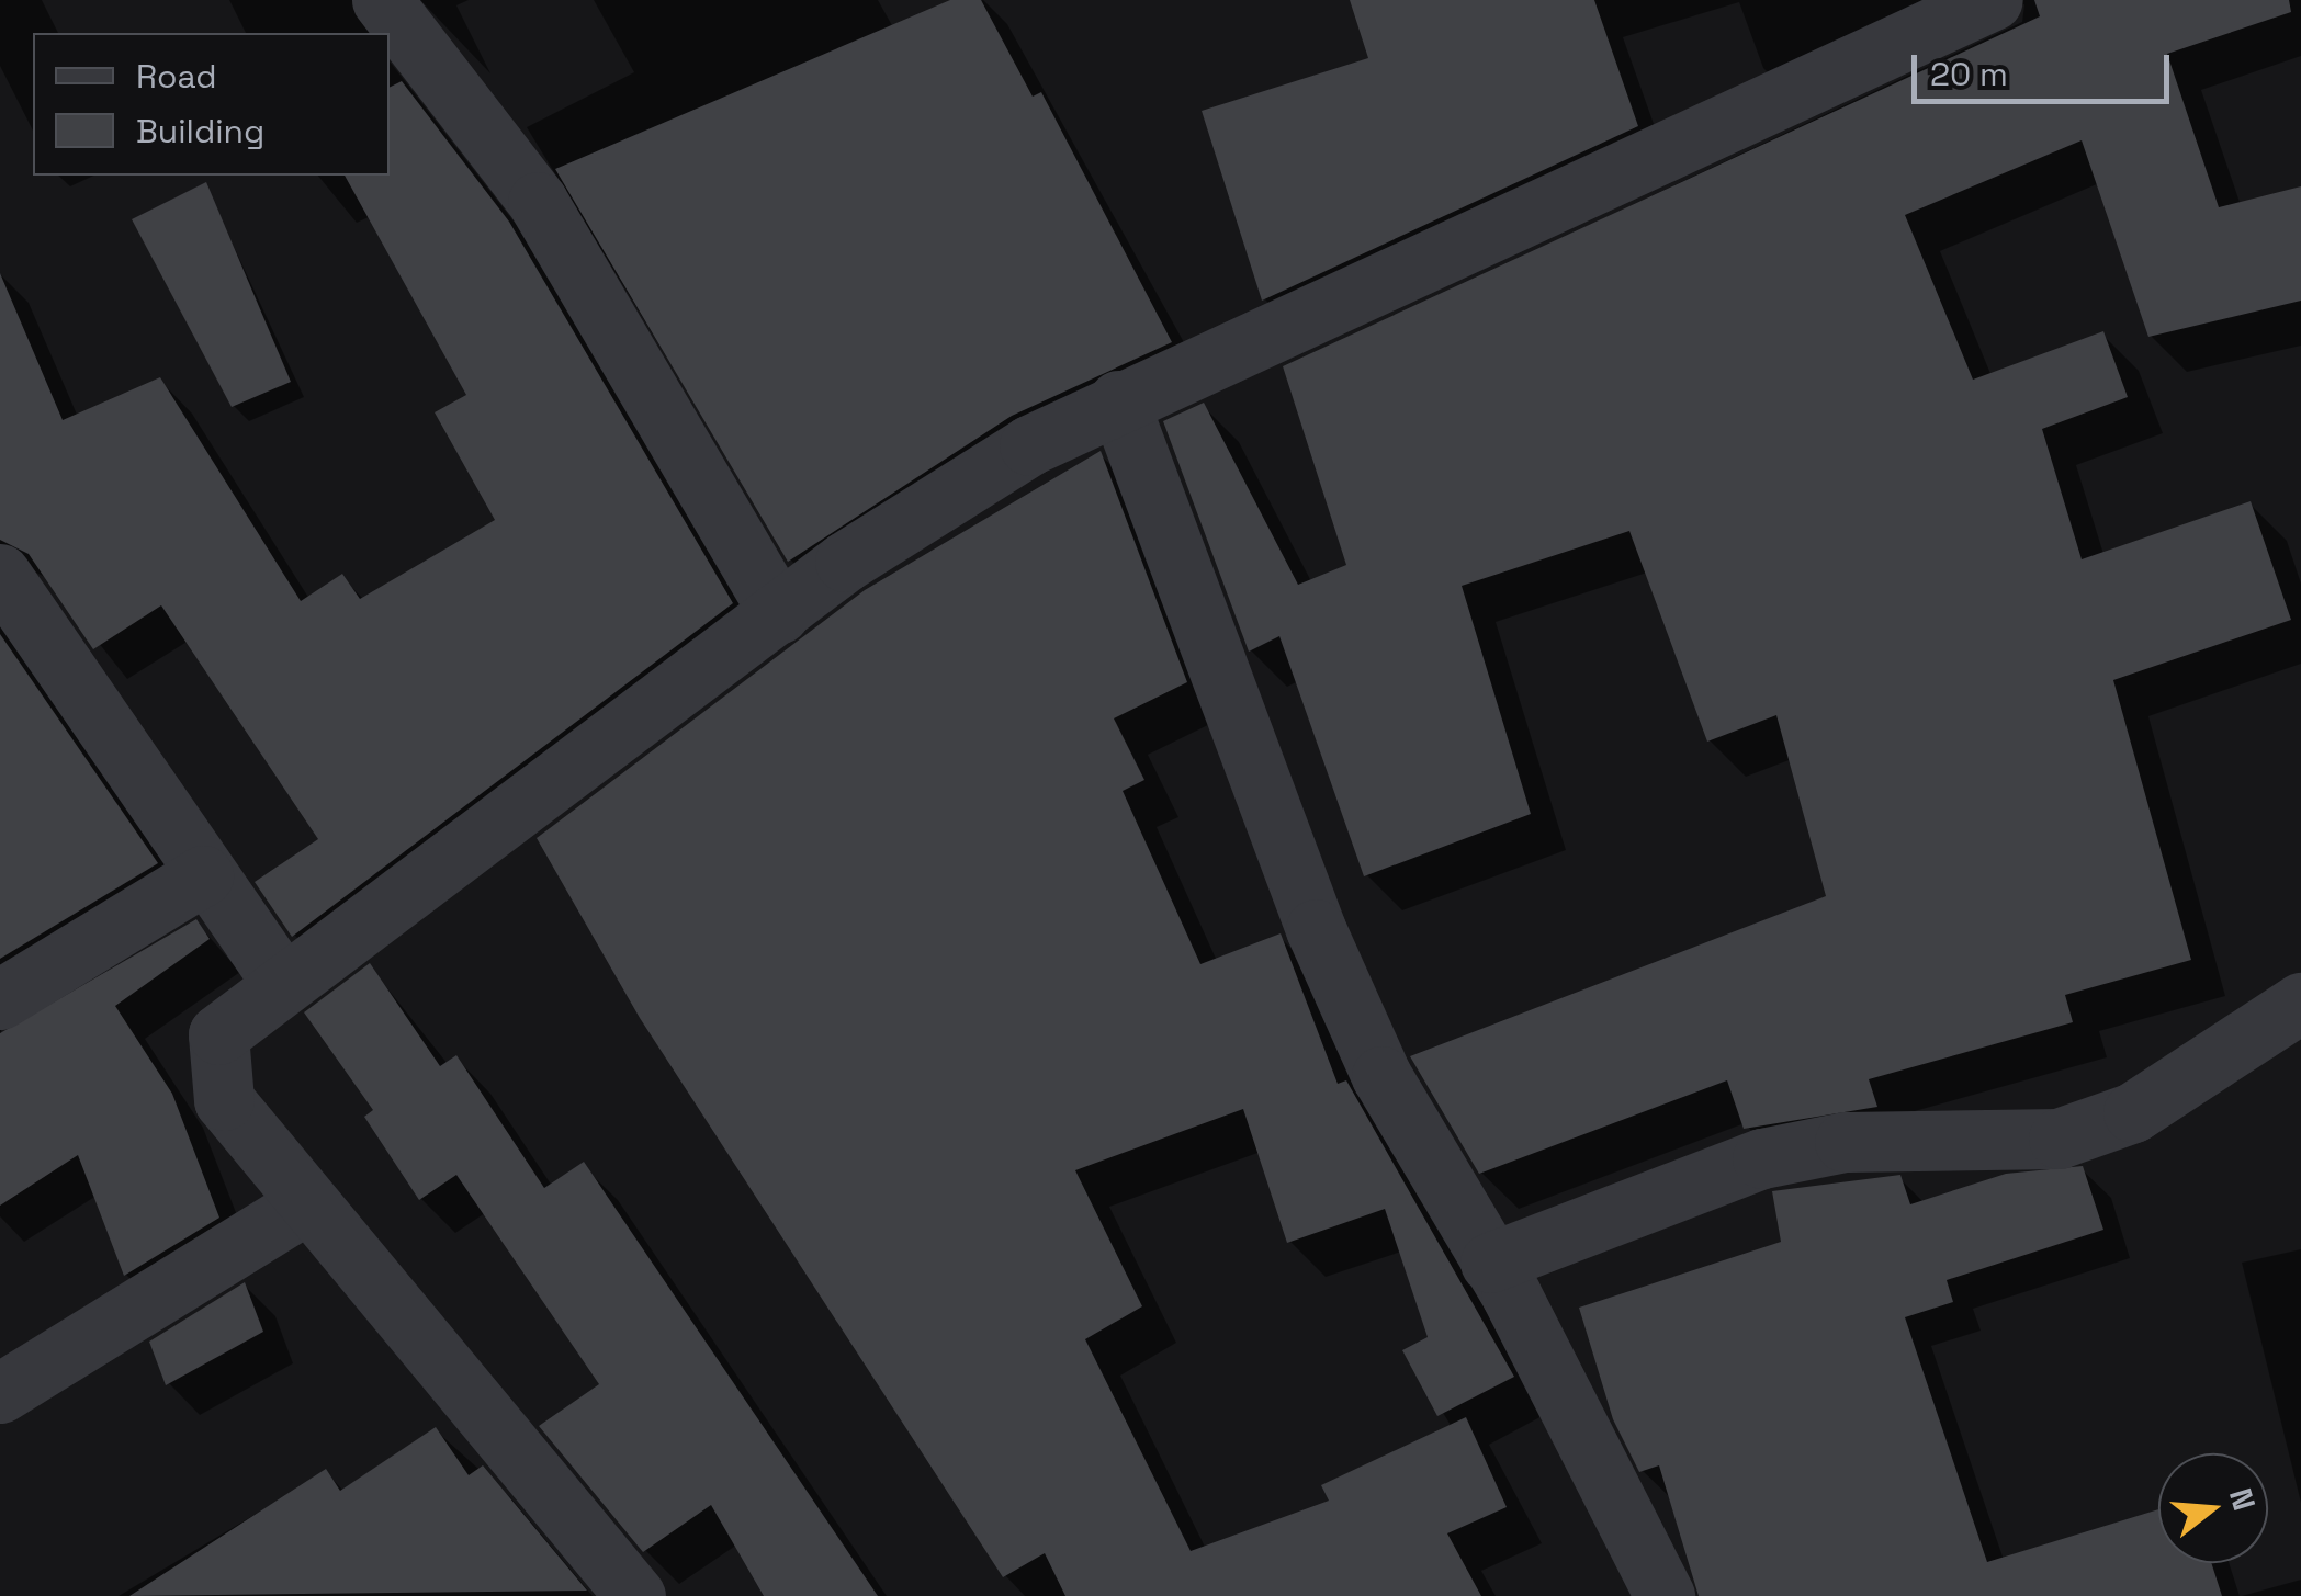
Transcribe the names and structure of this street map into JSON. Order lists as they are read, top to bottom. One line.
{"legend":["Road","Building"],"scale_bar":"20 m","north":"right"}
